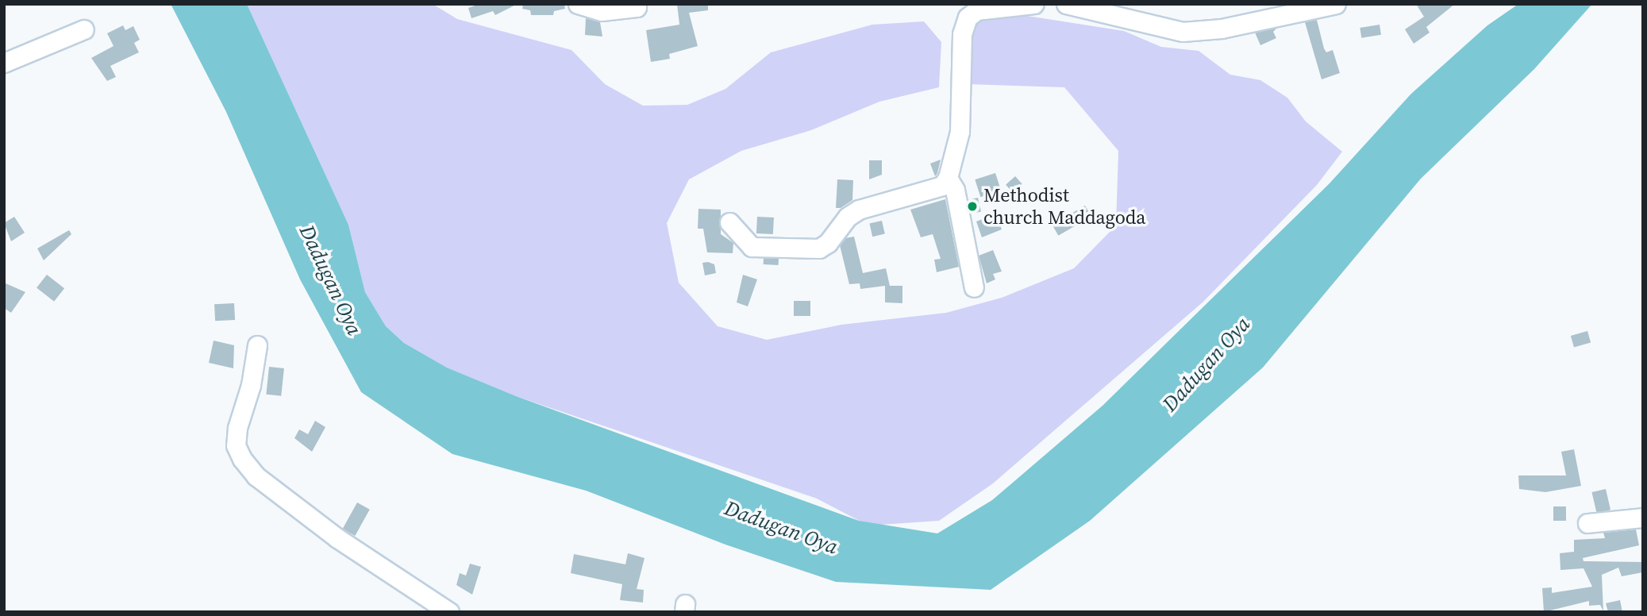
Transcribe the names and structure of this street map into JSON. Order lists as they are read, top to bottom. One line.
{"water":["Dadugan Oya"],"places":["Methodist church Maddagoda"]}
